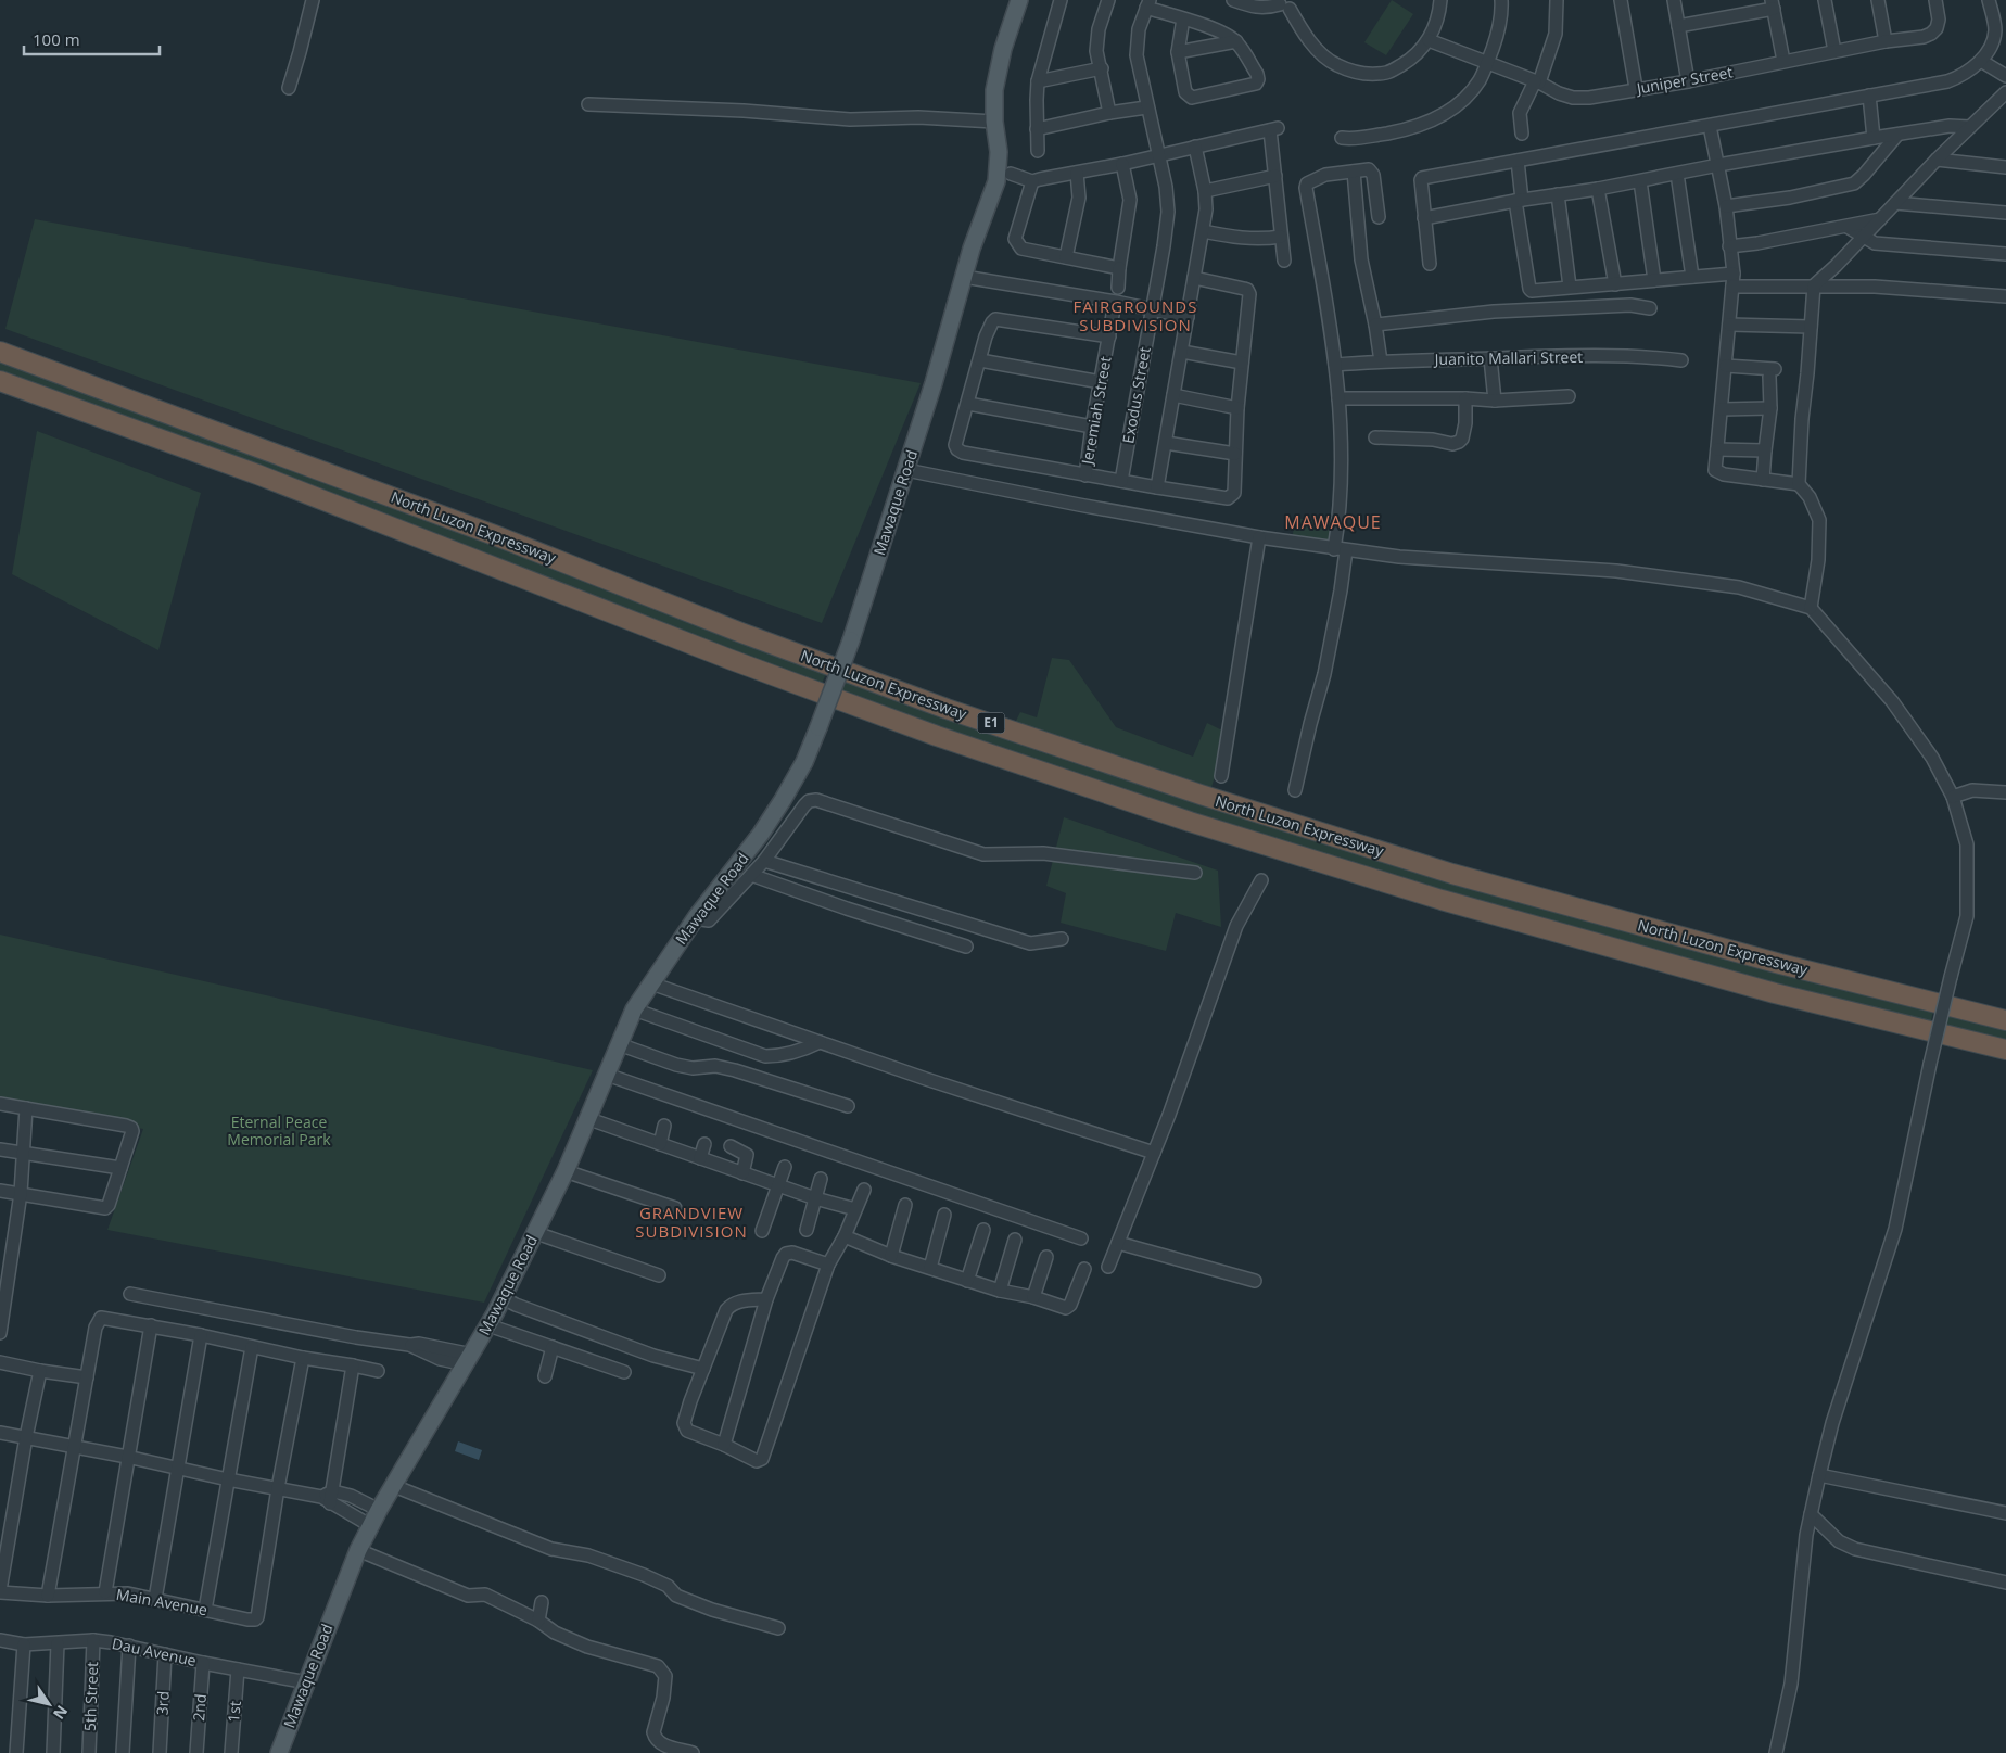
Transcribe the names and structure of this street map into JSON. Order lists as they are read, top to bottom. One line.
{"streets":{"highway":["North Luzon Expressway","E1"],"main road":["Mawaque Road"],"street":["Juniper Street","Juanito Mallari Street","Exodus Street","Jeremiah Street","Main Avenue","Dau Avenue","5th Street","3rd","2nd","1st"]},"crossings":[["Mawaque Road","Dau Avenue"],["Dau Avenue","5th Street"],["Dau Avenue","3rd"],["Dau Avenue","2nd"],["Dau Avenue","1st"]],"districts":["FAIRGROUNDS SUBDIVISION","MAWAQUE","GRANDVIEW SUBDIVISION"],"parks":["Eternal Peace Memorial Park"],"scale_bar":"100 m","north":"bottom right"}
